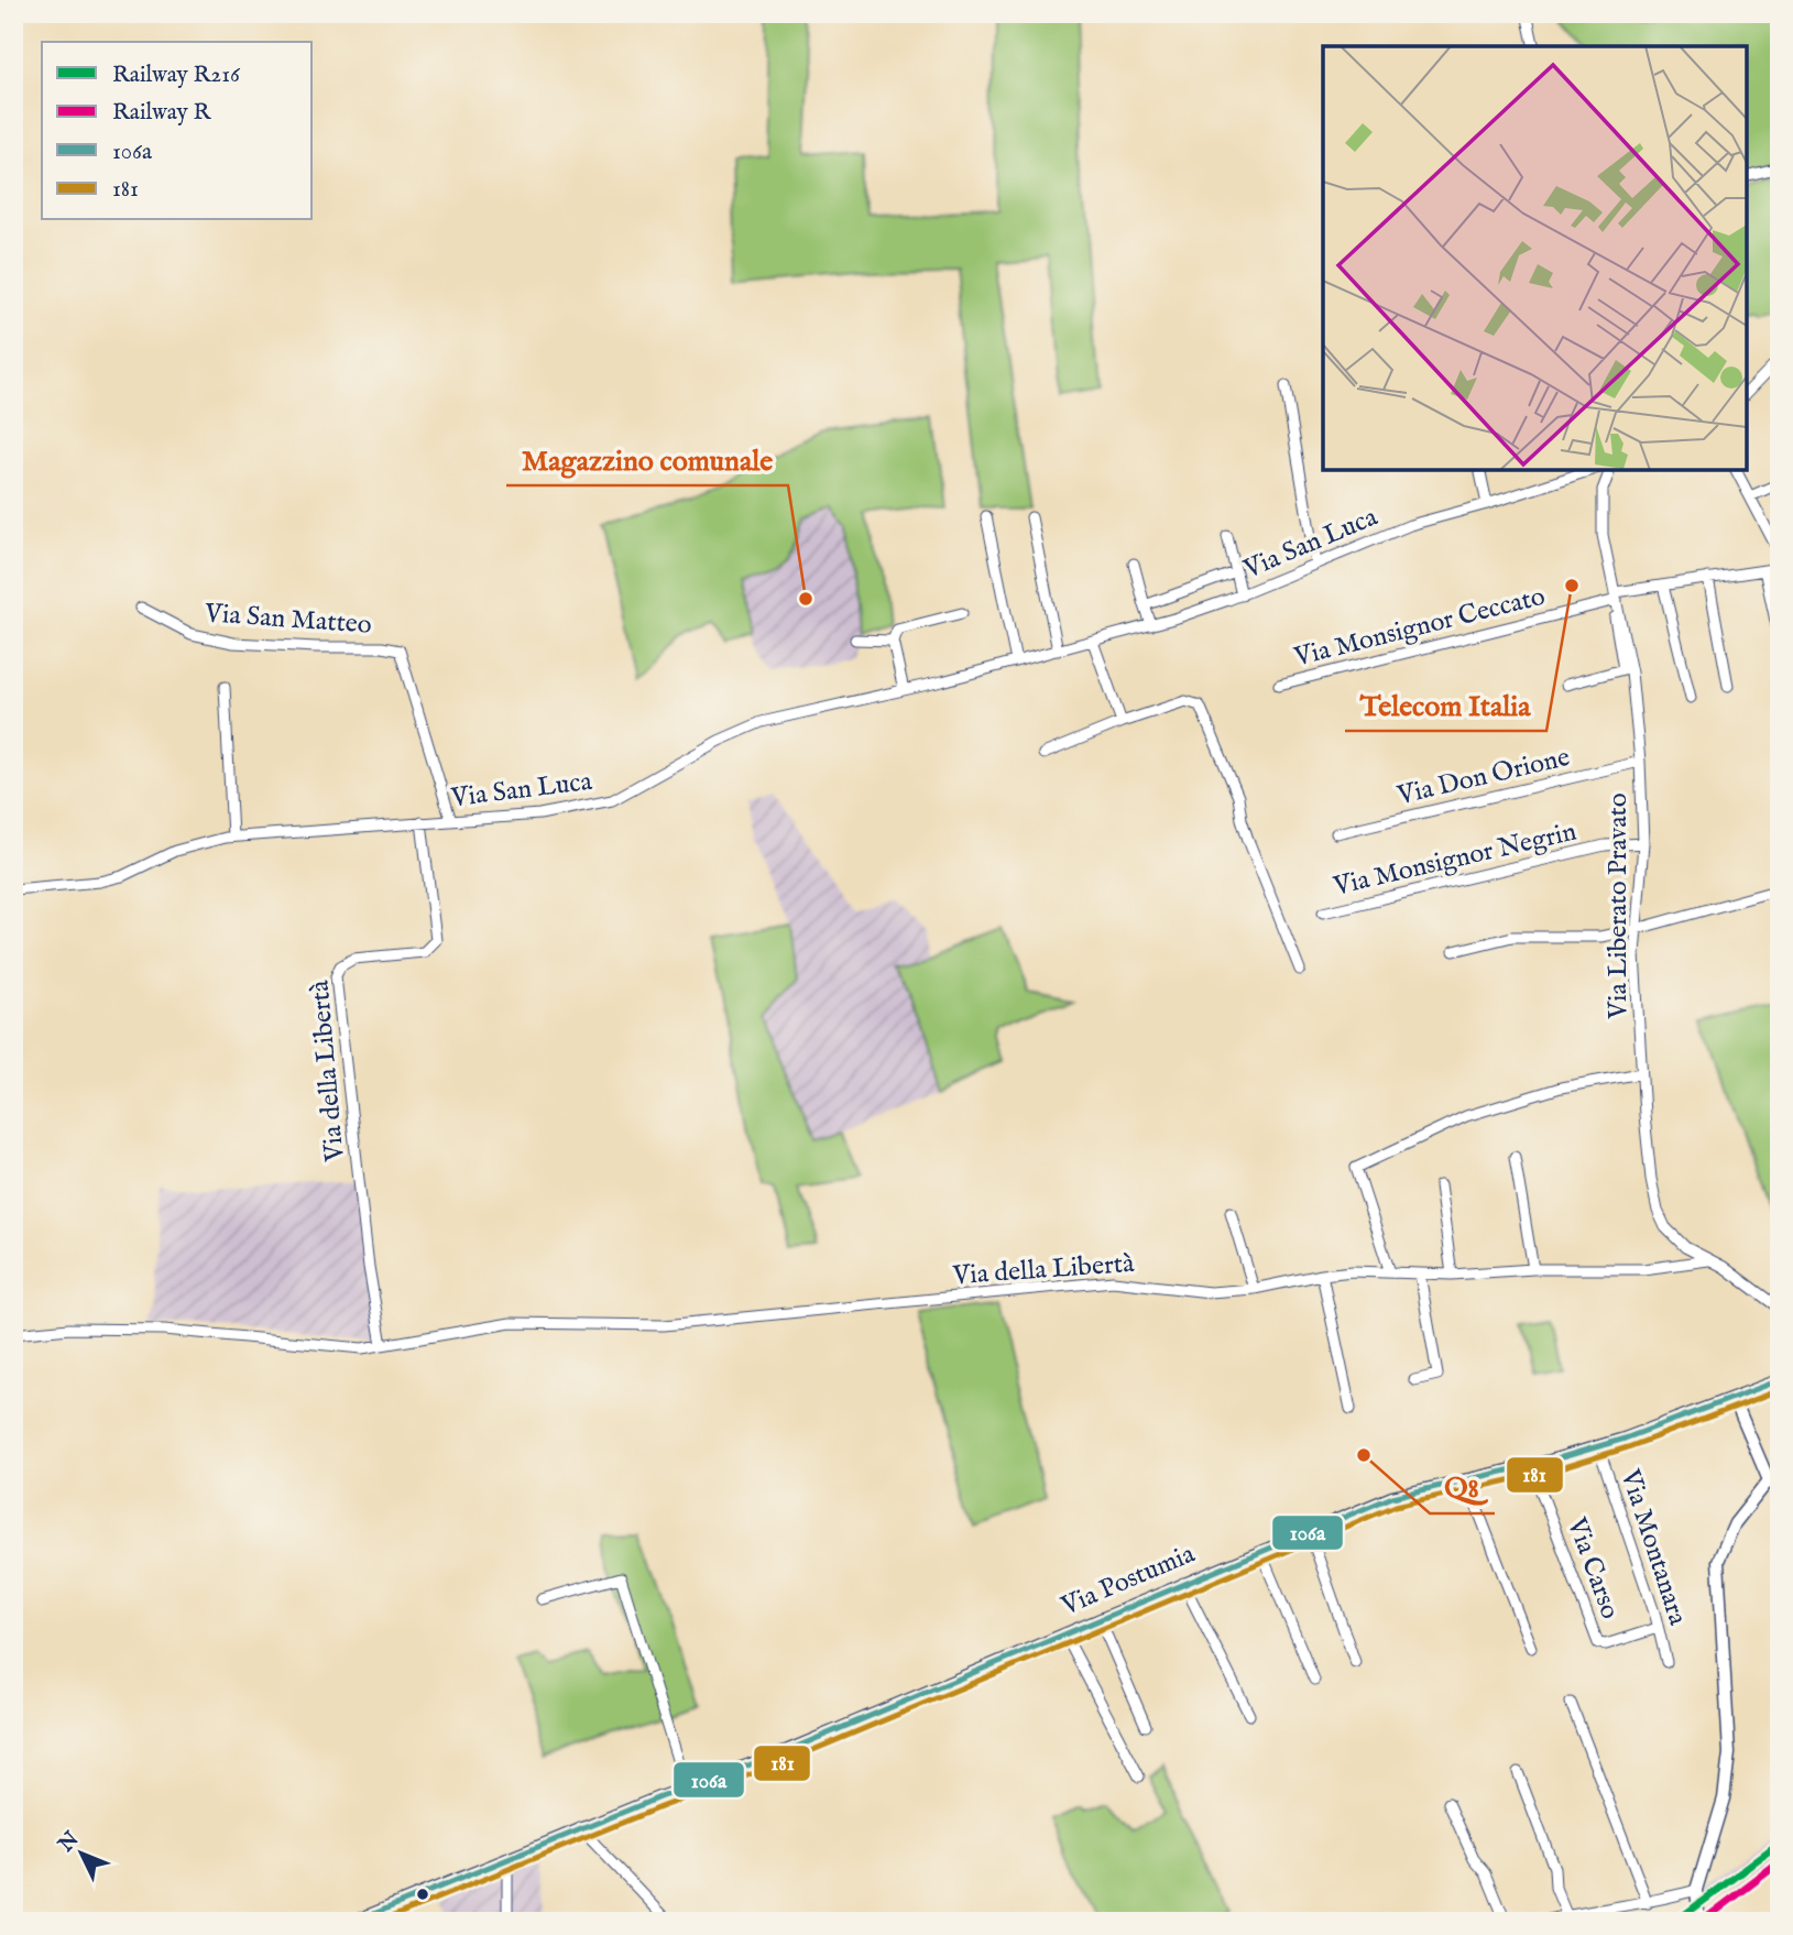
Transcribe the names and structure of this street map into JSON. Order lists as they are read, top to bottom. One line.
{"streets":{"main road":["Via Postumia"],"street":["Via San Luca","Via San Matteo","Via Monsignor Ceccato","Via Don Orione","Via Monsignor Negrin","Via Liberato Pravato","Via della Libertà","Via Montanara","Via Carso"]},"crossings":[["Via San Luca","Via San Matteo"],["Via San Luca","Via Liberato Pravato"],["Via San Luca","Via della Libertà"],["Via Monsignor Ceccato","Via Liberato Pravato"],["Via Don Orione","Via Liberato Pravato"],["Via Monsignor Negrin","Via Liberato Pravato"],["Via Liberato Pravato","Via della Libertà"],["Via Montanara","Via Carso"],["Via Montanara","Via Postumia"],["Via Carso","Via Postumia"]],"places":["Telecom Italia","Magazzino comunale","Q8"],"lines":["transit line 106a","transit line 181","rail line R216","rail line R"],"legend":["Railway R216","Railway R","106a","181"],"north":"top left"}
